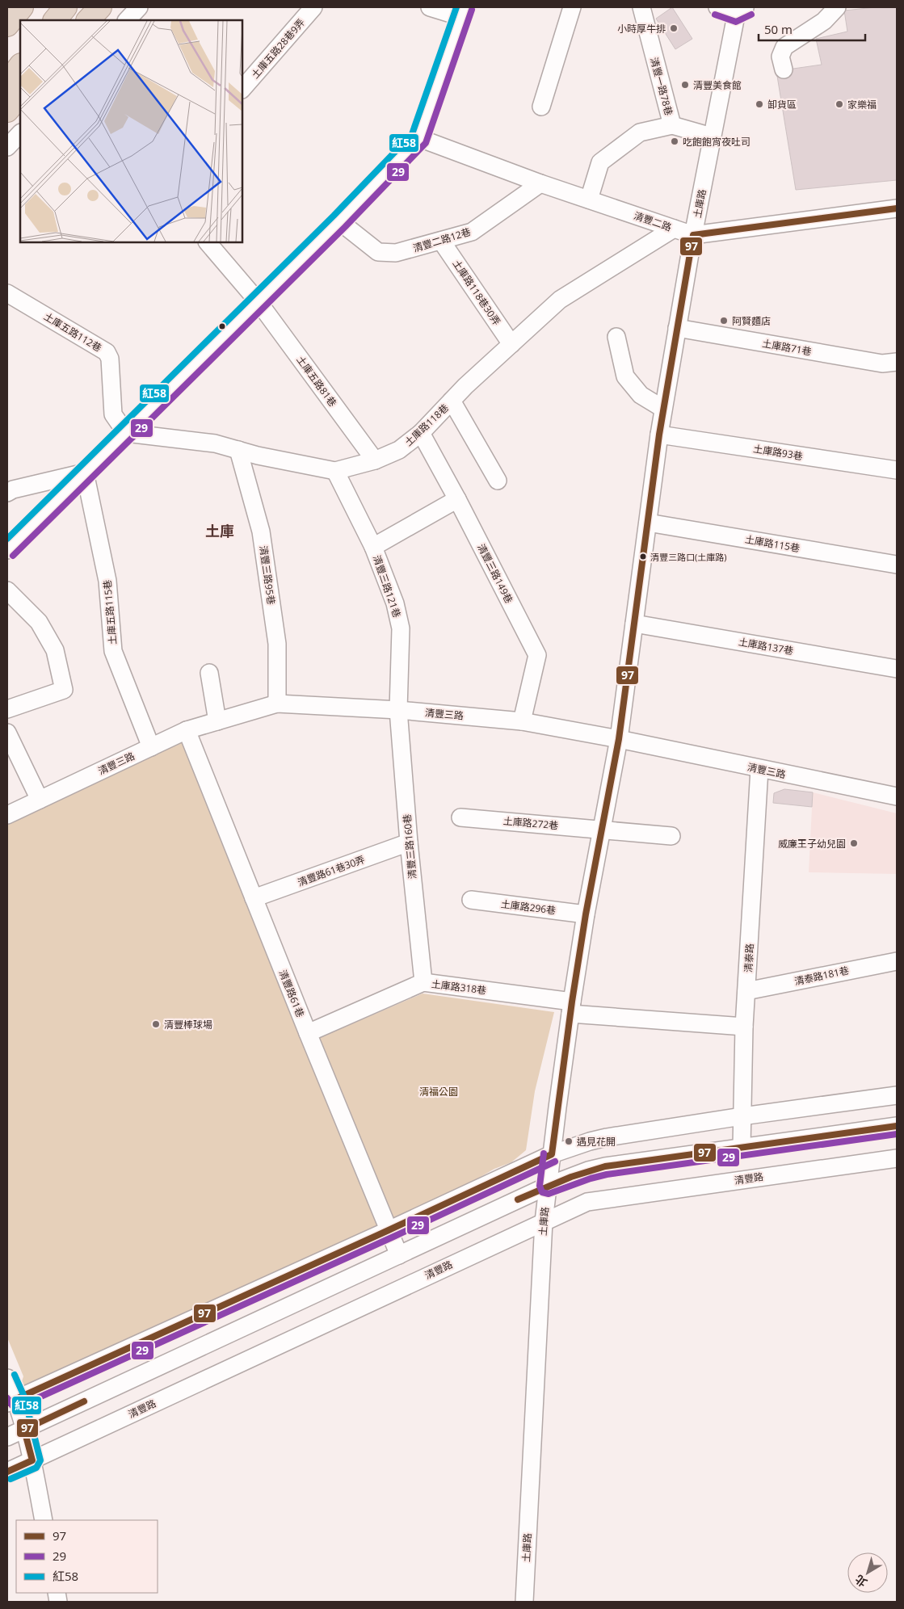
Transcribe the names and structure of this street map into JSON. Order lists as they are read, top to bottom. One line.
{"streets":{"street":["土庫五路28巷9弄","清豐一路78巷","土庫路","清豐二路","清豐二路12巷","土庫路118巷30弄","土庫五路112巷","土庫路71巷","土庫五路81巷","土庫路118巷","土庫路93巷","土庫路115巷","清豐三路149巷","清豐三路95巷","清豐三路121巷","土庫五路115巷","土庫路137巷","清豐三路","土庫路272巷","清豐三路160巷","清豐路61巷30弄","土庫路296巷","清泰路","清泰路181巷","土庫路318巷","清豐路61巷","清豐路"]},"crossings":[["清豐一路78巷","土庫路"],["土庫路","清豐二路"],["土庫路","土庫路71巷"],["土庫路","土庫路93巷"],["土庫路","土庫路115巷"],["土庫路","土庫路137巷"],["土庫路","清豐三路"],["土庫路","土庫路272巷"],["土庫路","土庫路296巷"],["土庫路","土庫路318巷"],["土庫路","清豐路"],["清豐二路","清豐二路12巷"],["清豐二路","土庫路118巷"],["清豐二路12巷","土庫路118巷30弄"],["土庫路118巷30弄","土庫路118巷"],["土庫五路112巷","土庫路118巷"],["土庫五路81巷","土庫路118巷"],["土庫路118巷","清豐三路149巷"],["土庫路118巷","清豐三路95巷"],["土庫路118巷","清豐三路121巷"],["清豐三路149巷","清豐三路"],["清豐三路95巷","清豐三路"],["清豐三路121巷","清豐三路"],["清豐三路121巷","清豐三路160巷"],["土庫五路115巷","清豐三路"],["清豐三路","清豐三路160巷"],["清豐三路","清泰路"],["清豐三路","清豐路61巷"],["清豐三路160巷","清豐路61巷30弄"],["清豐三路160巷","土庫路318巷"],["清豐路61巷30弄","清豐路61巷"],["清泰路","清泰路181巷"],["清泰路","土庫路318巷"],["土庫路318巷","清豐路61巷"]],"districts":["土庫"],"parks":["清福公園"],"places":["小時厚牛排","清豐美食館","卸貨區","家樂福","吃飽飽宵夜吐司","阿賢麵店","清豐三路口(土庫路)","威廉王子幼兒園","清豐棒球場","遇見花開"],"lines":["transit line 紅58","transit line 29","transit line 97"],"legend":["97","29","紅58"],"scale_bar":"50 m","north":"bottom left"}
